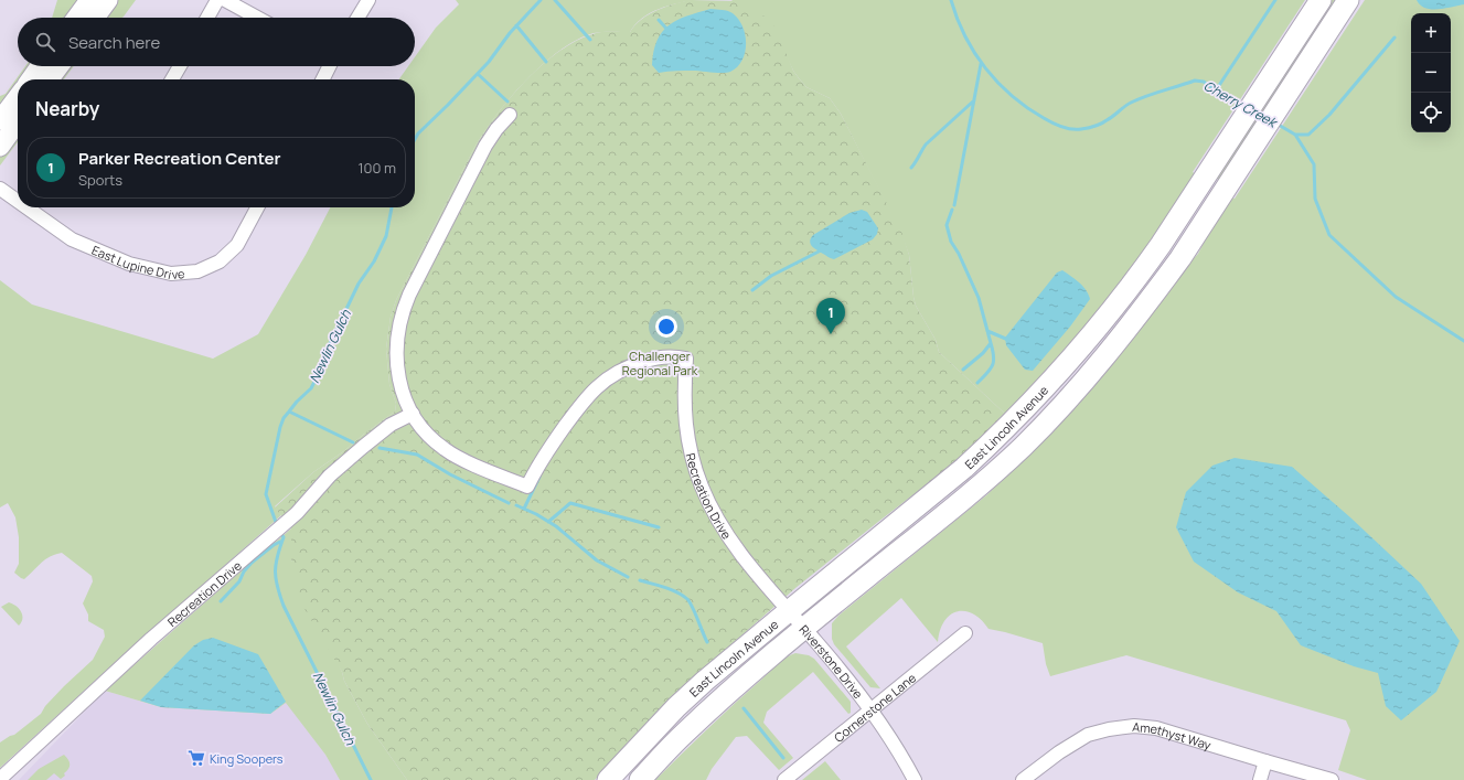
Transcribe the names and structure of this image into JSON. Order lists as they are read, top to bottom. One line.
{"streets":{"main road":["East Lincoln Avenue"],"street":["East Lupine Drive","Recreation Drive","Riverstone Drive","Cornerstone Lane","Amethyst Way"]},"crossings":[["East Lincoln Avenue","Recreation Drive"],["East Lincoln Avenue","Riverstone Drive"],["Recreation Drive","Riverstone Drive"],["Riverstone Drive","Cornerstone Lane"]],"water":["Cherry Creek","Newlin Gulch"],"parks":["Challenger Regional Park"],"places":{"supermarket":["King Soopers"]},"page":{"map_buttons":["+","−"],"search":"Search here","heading":"Nearby","list":[{"mark":"1","name":"Parker Recreation Center","note":"Sports","value":"100 m"}],"pins":"1"}}
